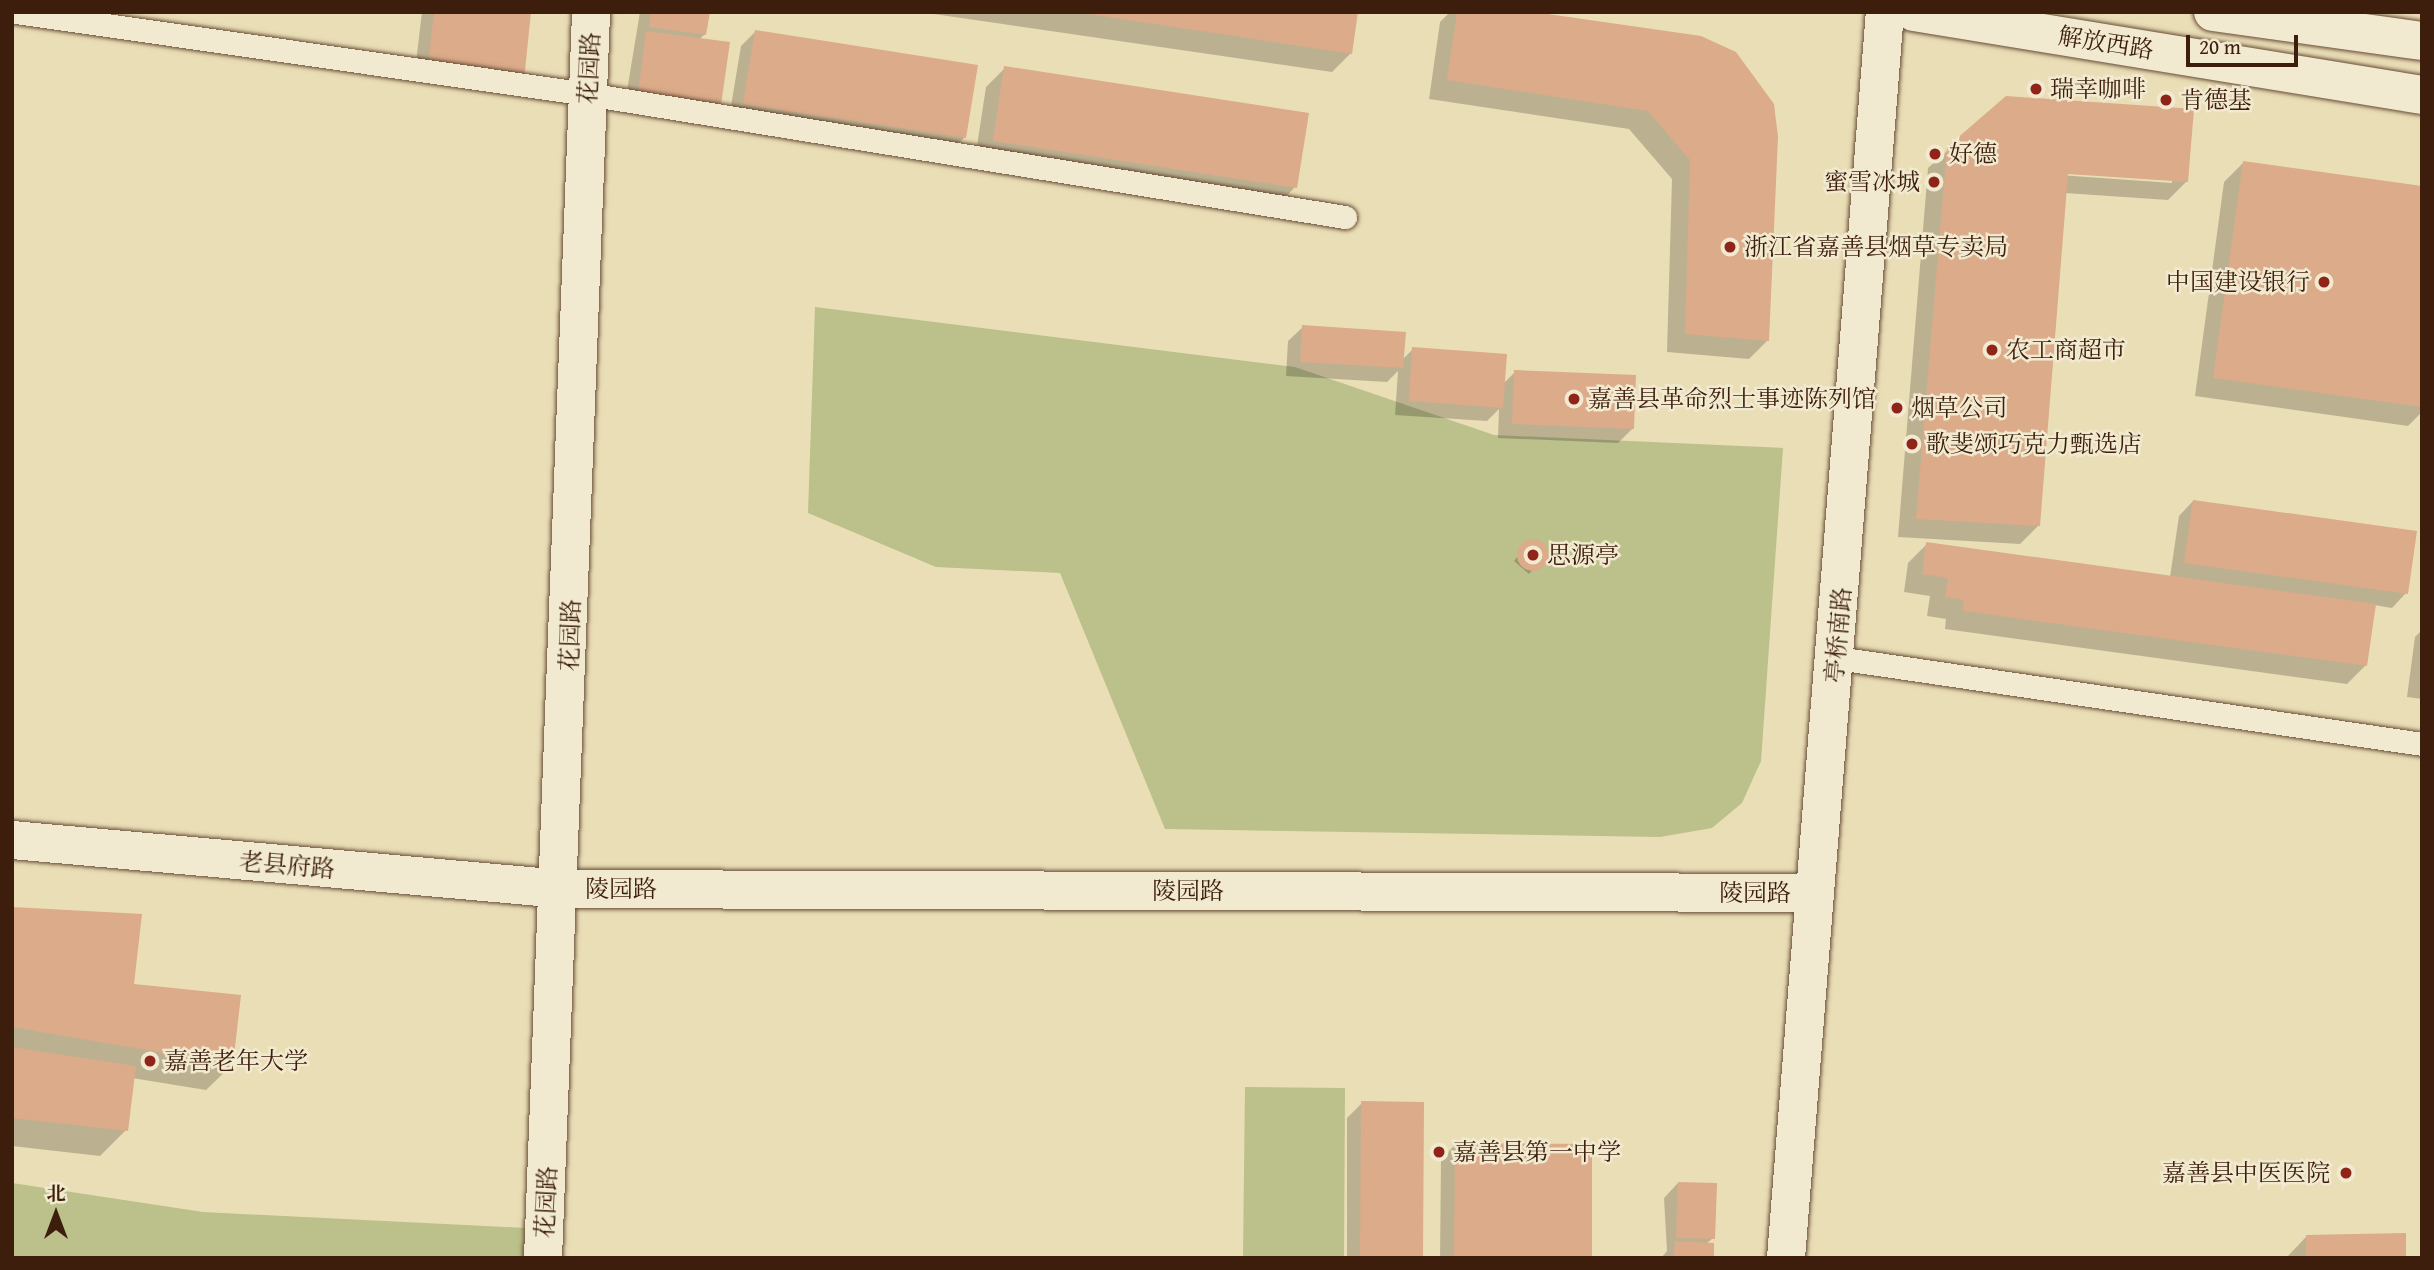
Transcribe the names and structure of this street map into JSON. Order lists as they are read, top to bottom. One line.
{"streets":{"street":["解放西路","花园路","亭桥南路","老县府路","陵园路"]},"crossings":[["花园路","老县府路"],["花园路","陵园路"],["亭桥南路","陵园路"],["老县府路","陵园路"]],"places":["瑞幸咖啡","肯德基","好德","蜜雪冰城","浙江省嘉善县烟草专卖局","中国建设银行","农工商超市","嘉善县革命烈士事迹陈列馆","烟草公司","歌斐颂巧克力甄选店","思源亭","嘉善老年大学","嘉善县第一中学","嘉善县中医医院"],"scale_bar":"20 m","north":"top"}
